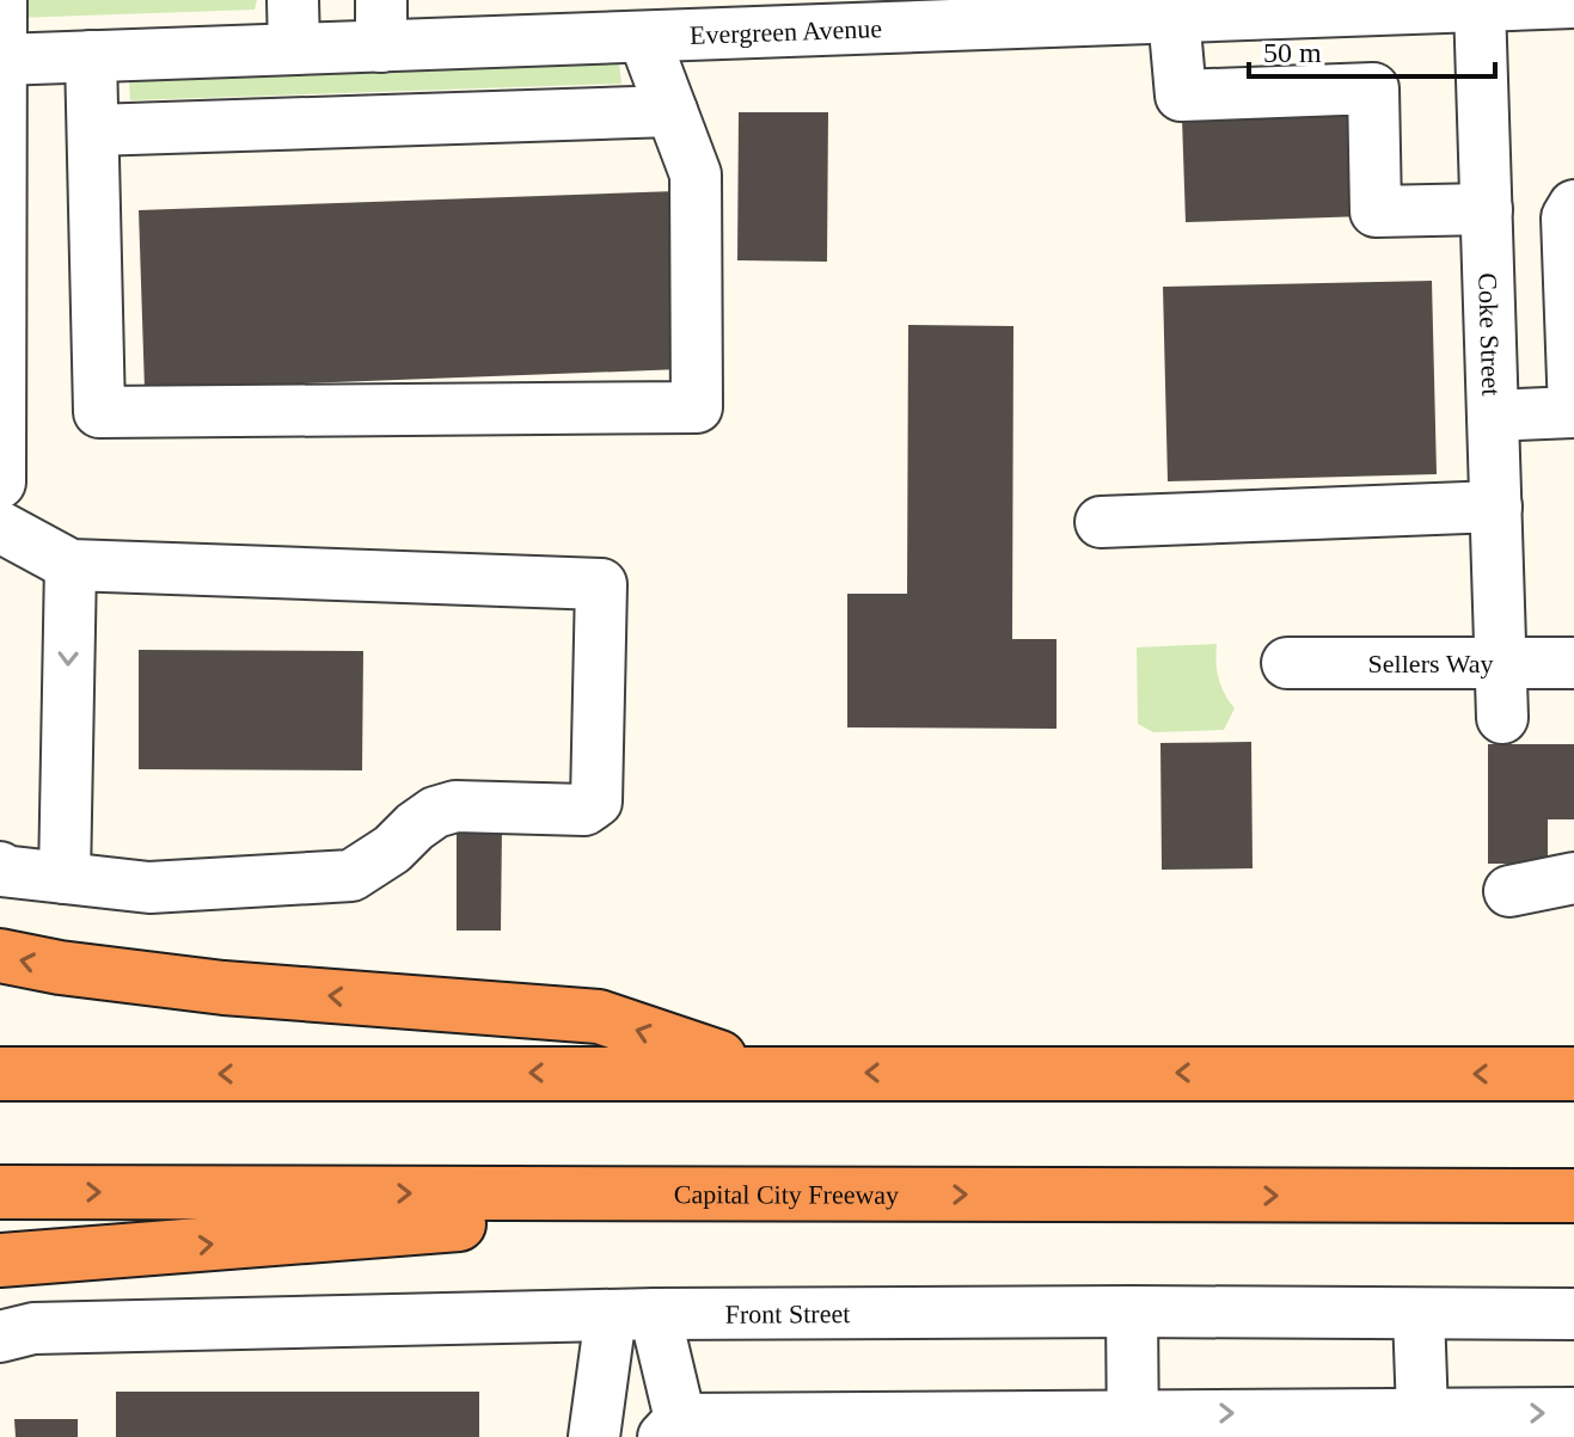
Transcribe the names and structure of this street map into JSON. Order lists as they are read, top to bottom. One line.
{"streets":{"highway":["Capital City Freeway"],"street":["Evergreen Avenue","Coke Street","Sellers Way","Front Street"]},"crossings":[["Evergreen Avenue","Coke Street"],["Coke Street","Sellers Way"]],"scale_bar":"50 m"}
